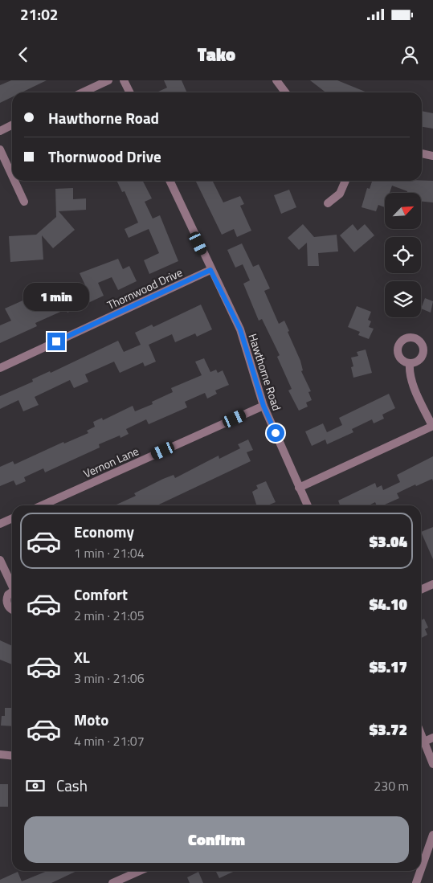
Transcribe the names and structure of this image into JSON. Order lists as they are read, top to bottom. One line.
{"streets":{"street":["Thornwood Drive","Hawthorne Road","Vernon Lane"]},"crossings":[["Thornwood Drive","Hawthorne Road"],["Hawthorne Road","Vernon Lane"]],"north":"top right","page":{"status":"21:02","header":"Tako","banner":["Hawthorne Road","Thornwood Drive"],"bubble":"1 min","list":[{"name":"Economy","note":"1 min · 21:04","value":"$3.04"},{"name":"Comfort","note":"2 min · 21:05","value":"$4.10"},{"name":"XL","note":"3 min · 21:06","value":"$5.17"},{"name":"Moto","note":"4 min · 21:07","value":"$3.72"}],"pay":["Cash","230 m"],"buttons":"Confirm"}}
